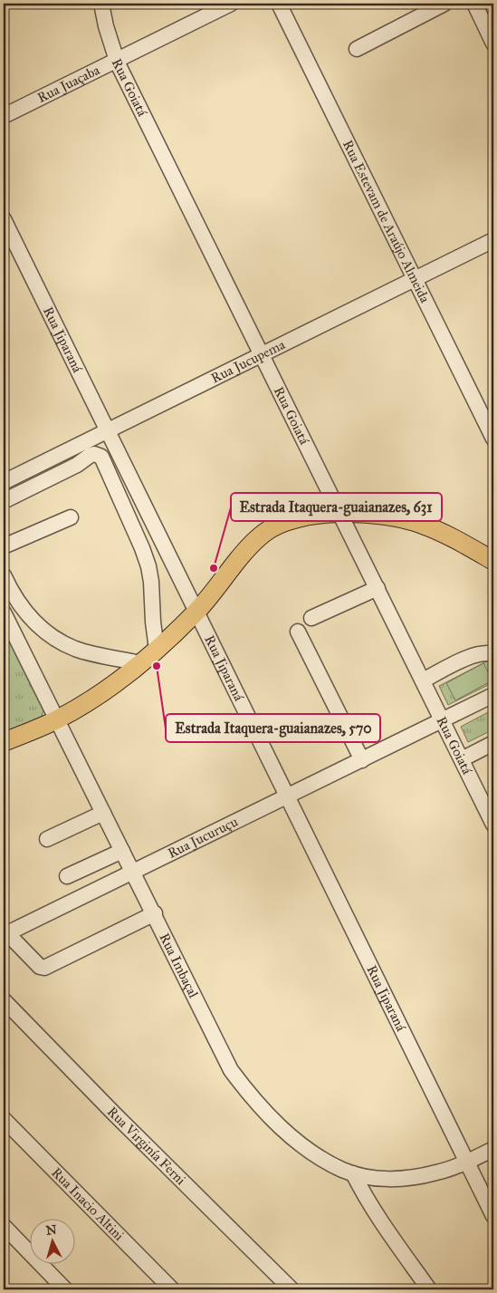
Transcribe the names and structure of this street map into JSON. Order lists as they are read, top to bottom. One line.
{"streets":{"street":["Rua Juaçaba","Rua Goiatá","Rua Estevam de Araújo Almeida","Rua Jiparaná","Rua Jucupema","Rua Jucuruçu","Rua Imbaçal","Rua Virginía Ferni","Rua Inacio Altini"]},"crossings":[["Rua Juaçaba","Rua Goiatá"],["Rua Goiatá","Rua Jucupema"],["Rua Goiatá","Rua Jucuruçu"],["Rua Estevam de Araújo Almeida","Rua Jucupema"],["Rua Jiparaná","Rua Jucupema"],["Rua Jiparaná","Rua Jucuruçu"],["Rua Jiparaná","Rua Imbaçal"],["Rua Jucuruçu","Rua Imbaçal"]],"places":["Estrada Itaquera-guaianazes, 631","Estrada Itaquera-guaianazes, 570"],"north":"top"}
